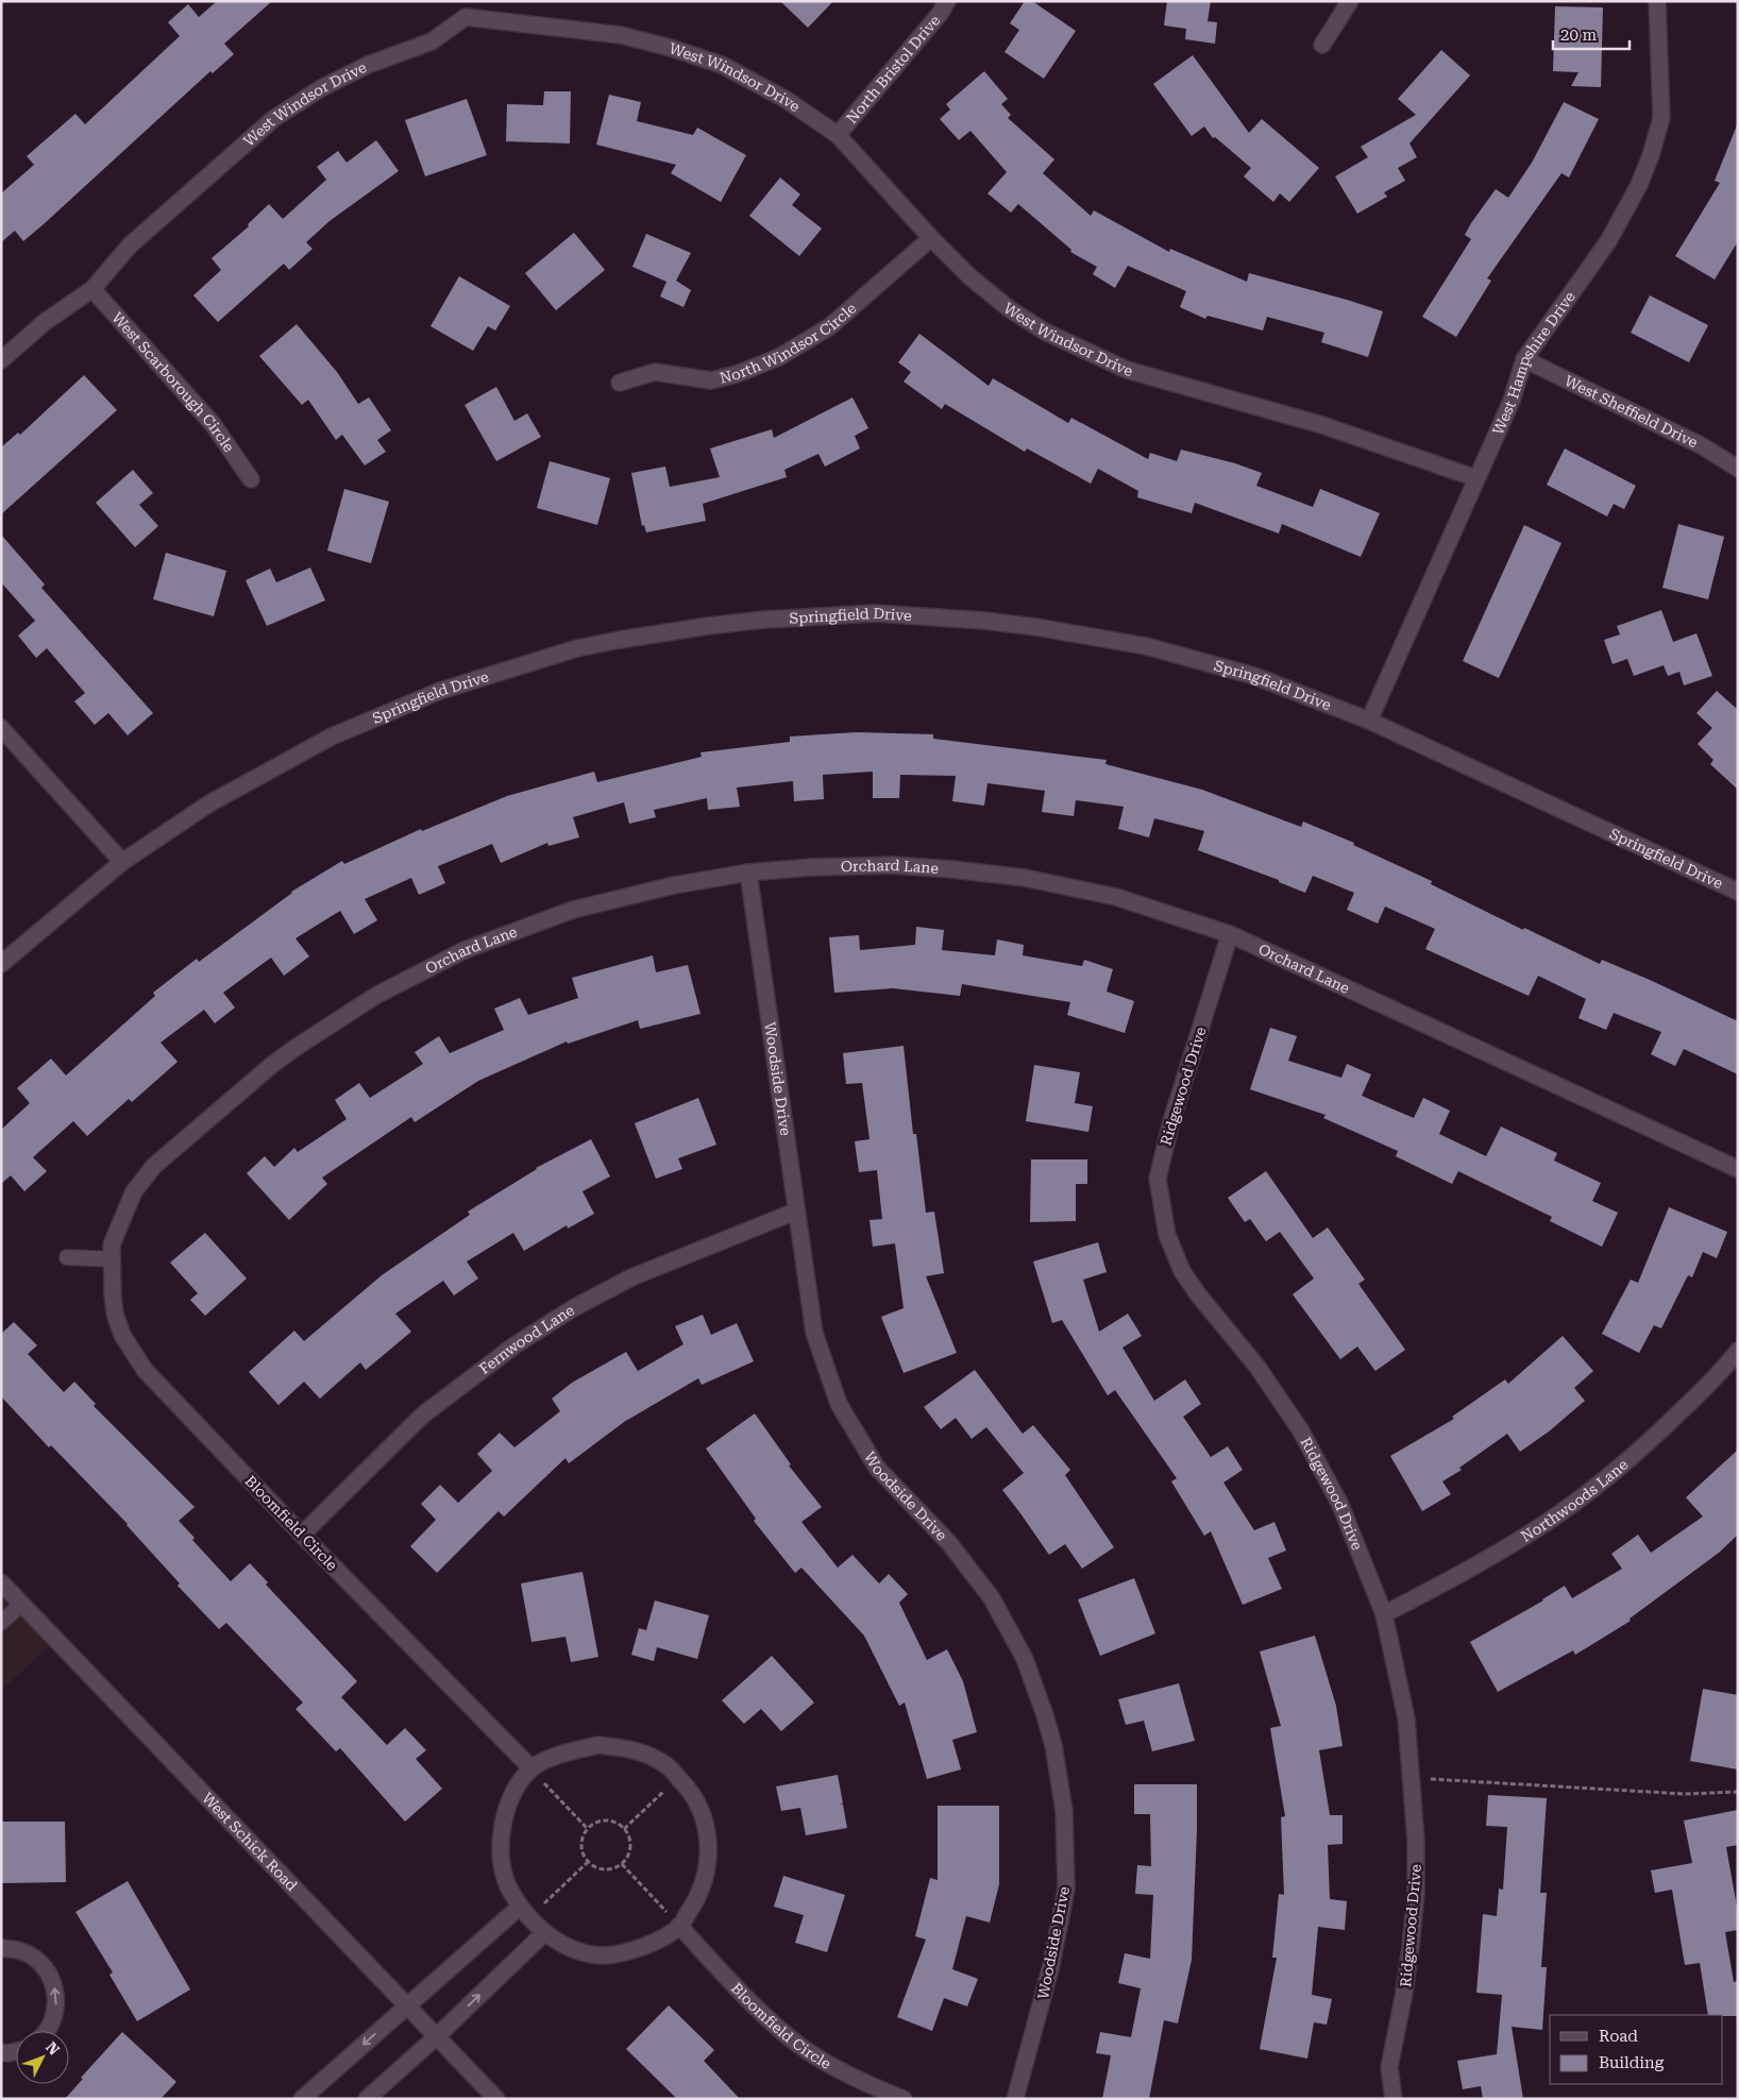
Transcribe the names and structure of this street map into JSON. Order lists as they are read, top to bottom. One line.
{"streets":{"street":["North Bristol Drive","West Windsor Drive","North Windsor Circle","West Hampshire Drive","West Scarborough Circle","West Sheffield Drive","Springfield Drive","Orchard Lane","Woodside Drive","Ridgewood Drive","Fernwood Lane","Northwoods Lane","Bloomfield Circle","West Schick Road"]},"crossings":[["North Bristol Drive","West Windsor Drive"],["West Windsor Drive","North Windsor Circle"],["West Windsor Drive","West Hampshire Drive"],["West Windsor Drive","West Scarborough Circle"],["West Hampshire Drive","West Sheffield Drive"],["West Hampshire Drive","Springfield Drive"],["Orchard Lane","Woodside Drive"],["Orchard Lane","Ridgewood Drive"],["Orchard Lane","Bloomfield Circle"],["Woodside Drive","Fernwood Lane"],["Ridgewood Drive","Northwoods Lane"],["Fernwood Lane","Bloomfield Circle"]],"legend":["Road","Building"],"scale_bar":"20 m","north":"top right"}
